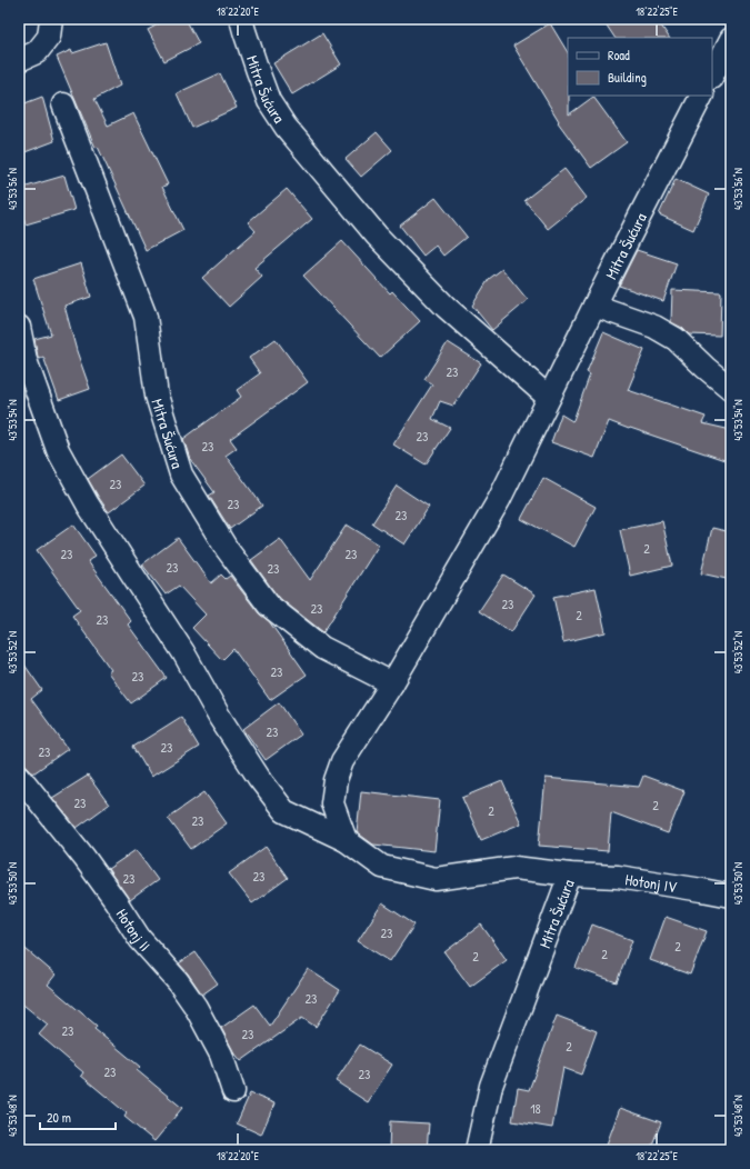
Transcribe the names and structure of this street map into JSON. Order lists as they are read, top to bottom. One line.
{"streets":{"street":["Mitra Šućura","Hotonj IV","Hotonj II"]},"crossings":[["Mitra Šućura","Hotonj IV"]],"house_numbers":["23","23","23","23","23","23","2","23","23","23","23","23","23","2","23","23","23","23","23","23","23","2","2","23","23","23","23","2","2","2","23","23","23","2","23","23","18"],"legend":["Road","Building"],"scale_bar":"20 m","coordinates":["18°22'20\"E","18°22'25\"E","43°53'56\"N","43°53'54\"N","43°53'52\"N","43°53'50\"N","43°53'48\"N"]}
